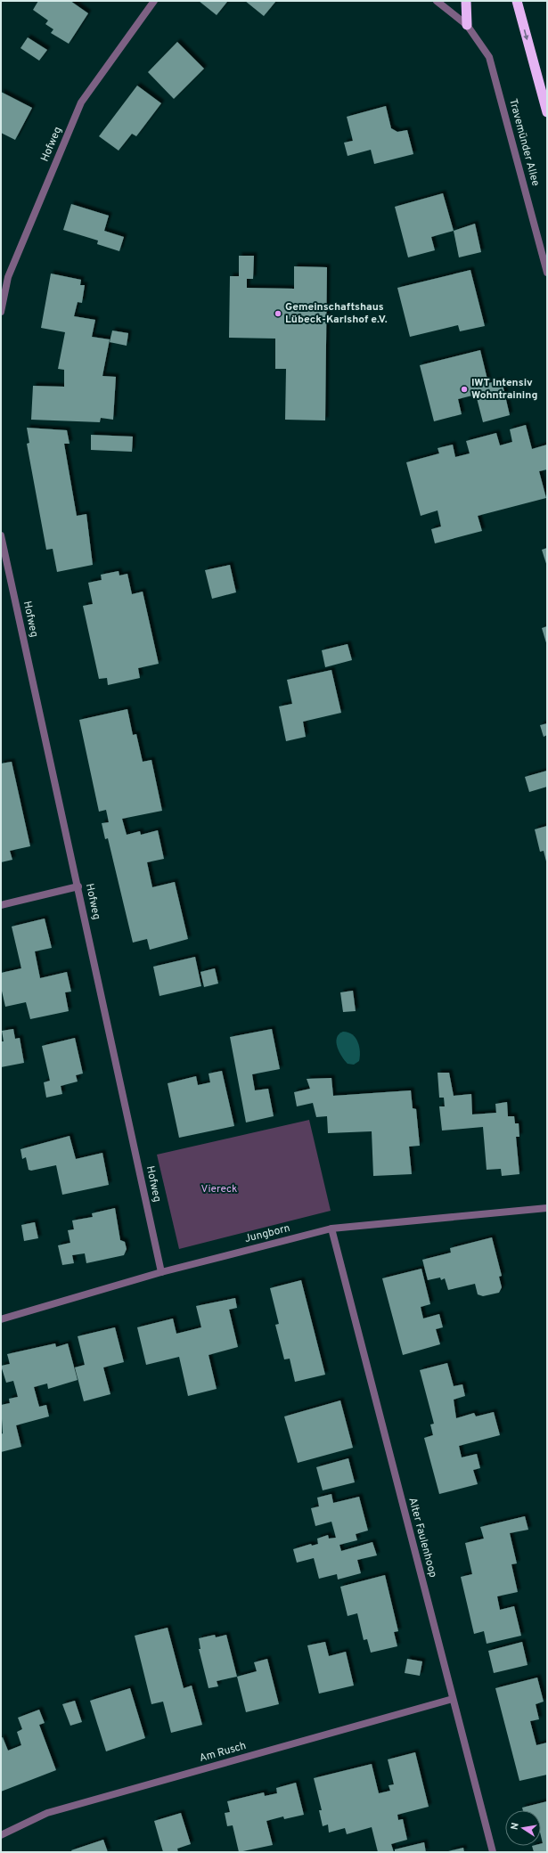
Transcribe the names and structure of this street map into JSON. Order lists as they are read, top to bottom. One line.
{"streets":{"street":["Travemünder Allee","Hofweg","Jungborn","Alter Faulenhoop","Am Rusch"]},"crossings":[["Hofweg","Jungborn"],["Jungborn","Alter Faulenhoop"],["Alter Faulenhoop","Am Rusch"]],"parks":["Viereck"],"places":["Gemeinschaftshaus Lübeck-Karlshof e.V.","IWT Intensiv Wohntraining"],"north":"left"}
